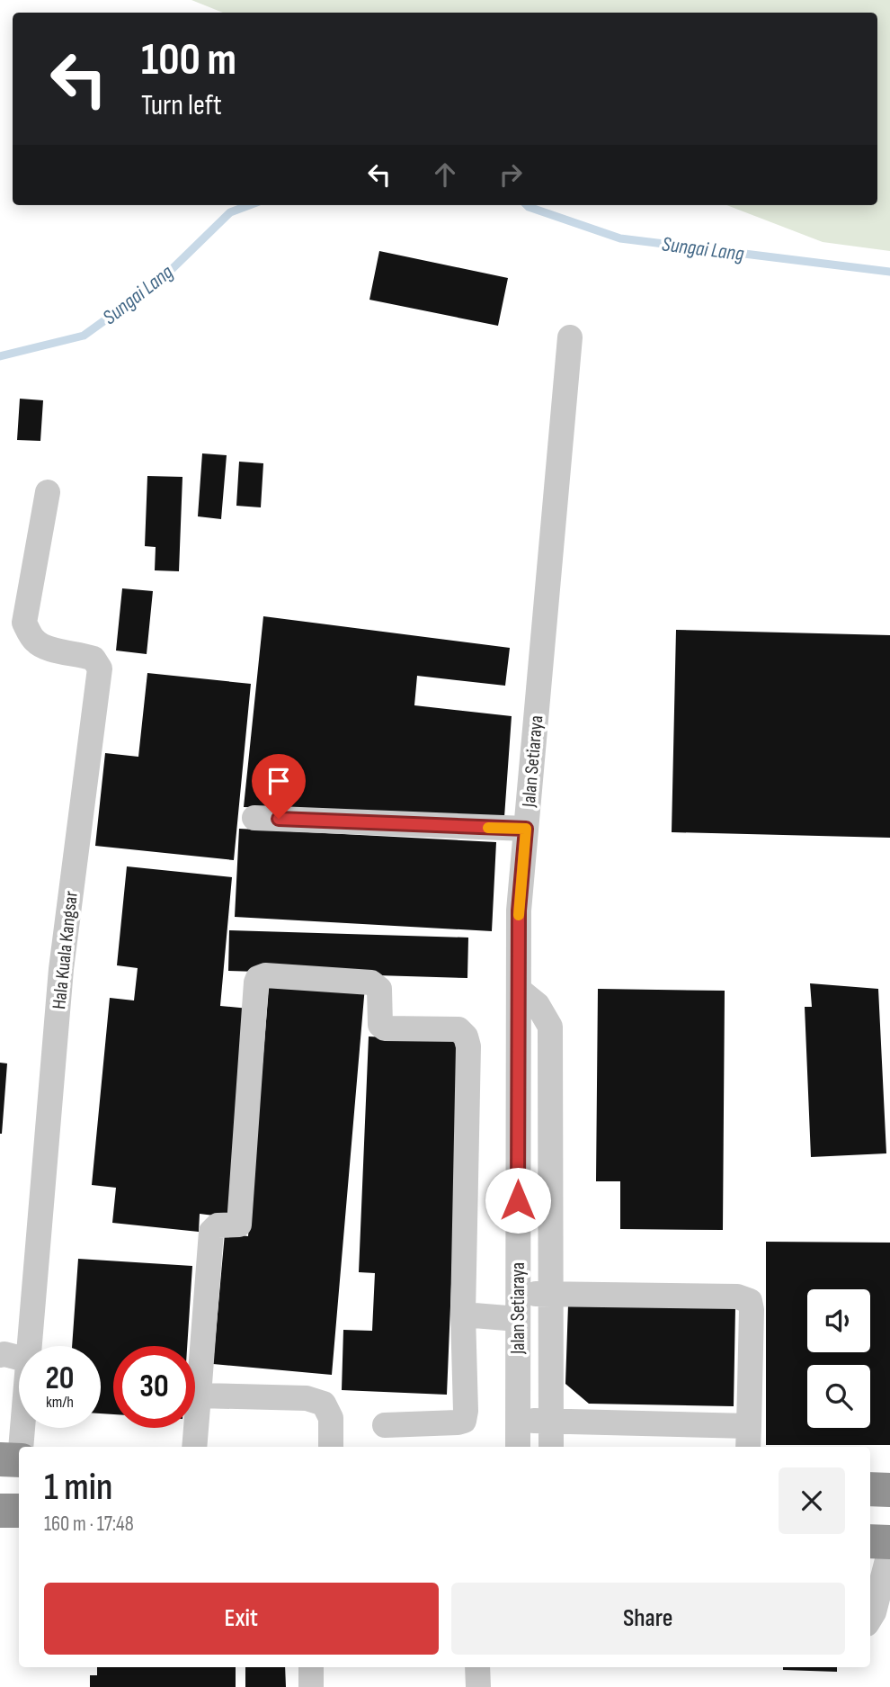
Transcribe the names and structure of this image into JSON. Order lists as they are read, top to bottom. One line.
{"streets":{"street":["Jalan Setiaraya","Hala Kuala Kangsar"]},"water":["Sungai Lang"],"page":{"turn":["100 m","Turn left"],"speed":"20 km/h","limit":"30","heading":["1 min","160 m · 17:48"],"buttons":["Exit","Share"]}}
